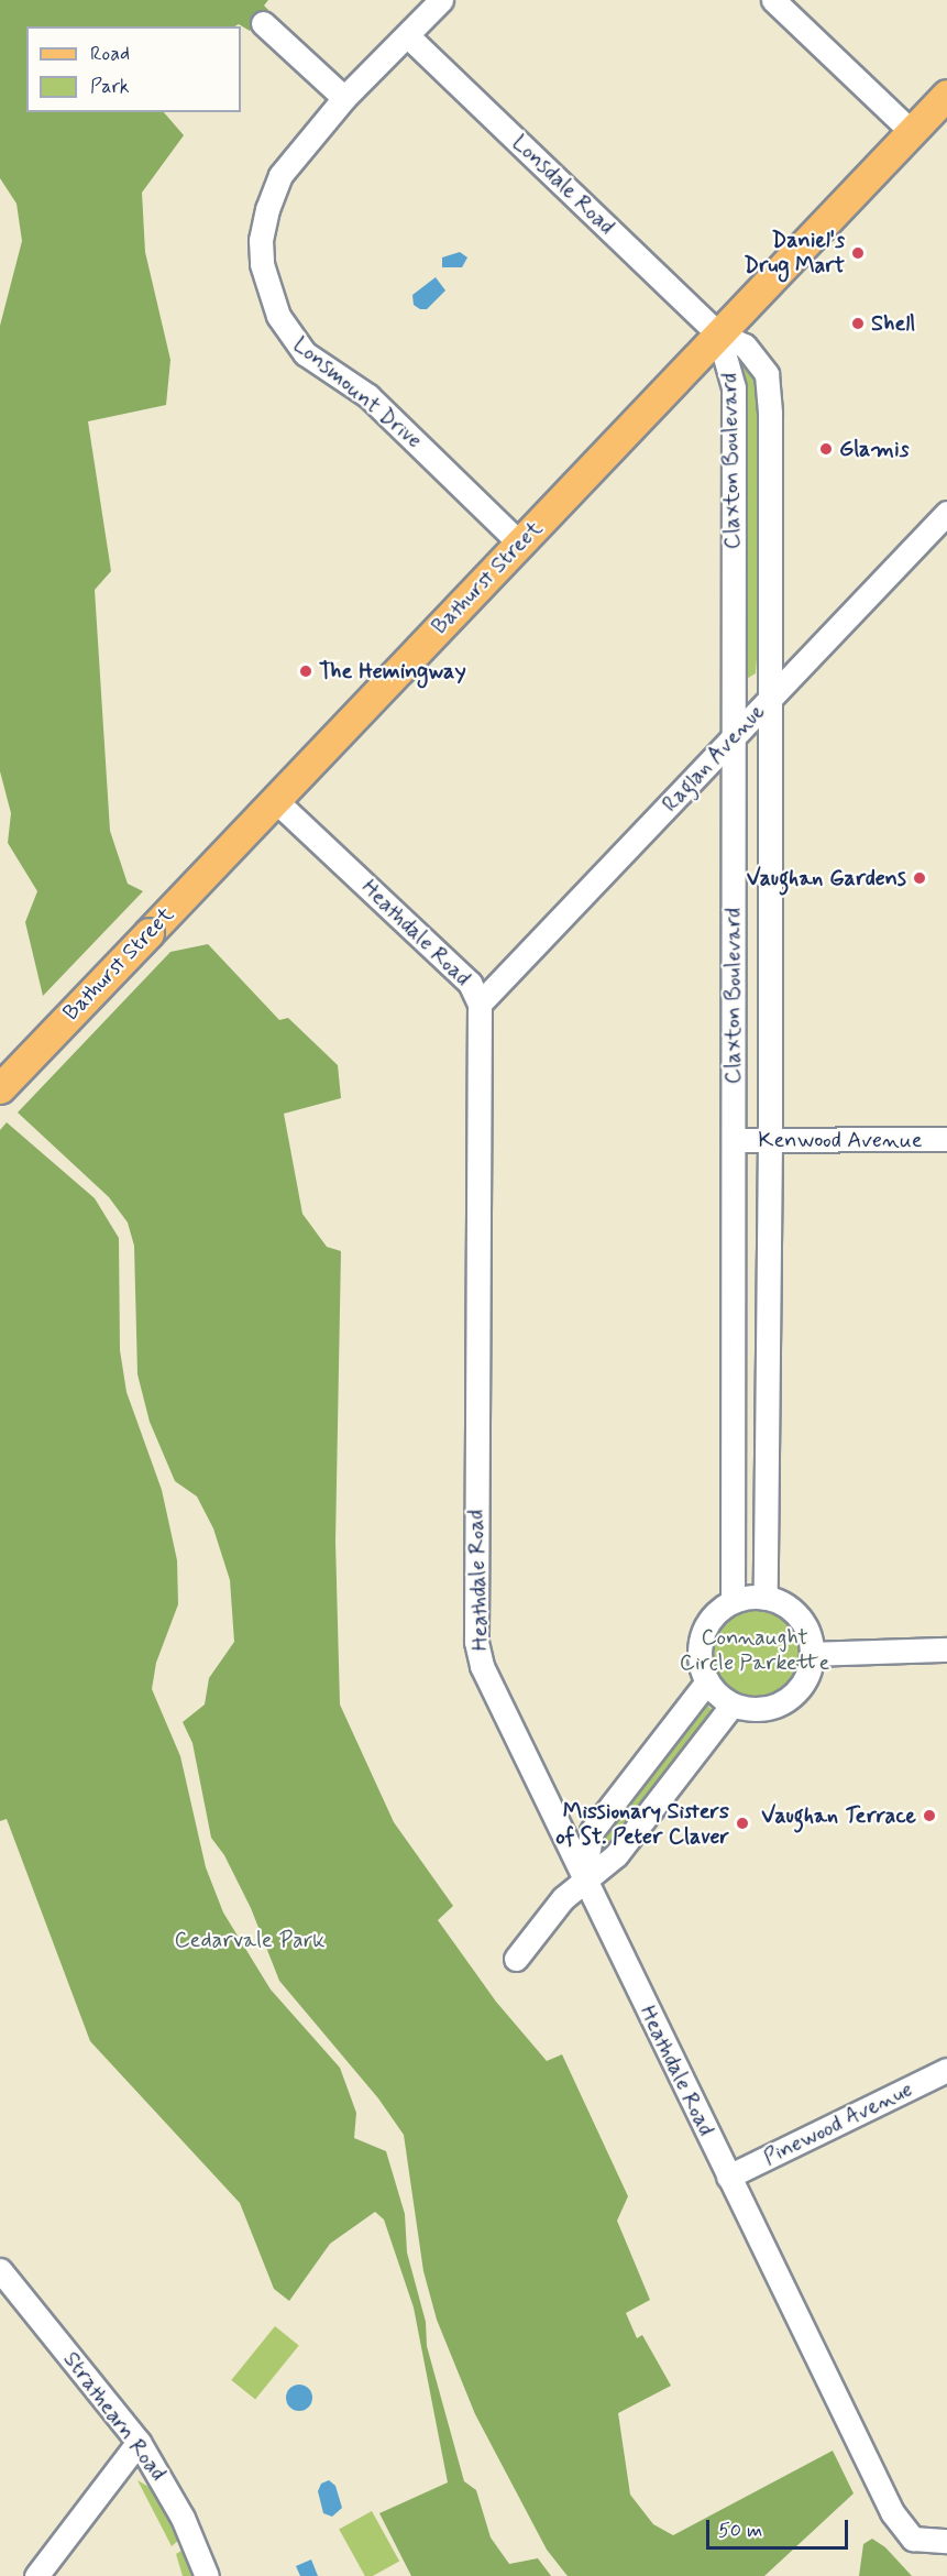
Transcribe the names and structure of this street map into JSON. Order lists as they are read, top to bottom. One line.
{"streets":{"main road":["Bathurst Street"],"street":["Lonsdale Road","Lonsmount Drive","Claxton Boulevard","Raglan Avenue","Heathdale Road","Kenwood Avenue","Pinewood Avenue","Strathearn Road"]},"crossings":[["Lonsdale Road","Lonsmount Drive"],["Lonsdale Road","Claxton Boulevard"],["Lonsdale Road","Bathurst Street"],["Lonsmount Drive","Bathurst Street"],["Claxton Boulevard","Bathurst Street"],["Claxton Boulevard","Raglan Avenue"],["Claxton Boulevard","Kenwood Avenue"],["Bathurst Street","Heathdale Road"],["Raglan Avenue","Heathdale Road"],["Heathdale Road","Pinewood Avenue"]],"parks":["Connaught Circle Parkette","Cedarvale Park"],"places":["Daniel's Drug Mart","Shell","Glamis","The Hemingway","Vaughan Gardens","Vaughan Terrace","Missionary Sisters of St. Peter Claver"],"legend":["Road","Park"],"scale_bar":"50 m"}
